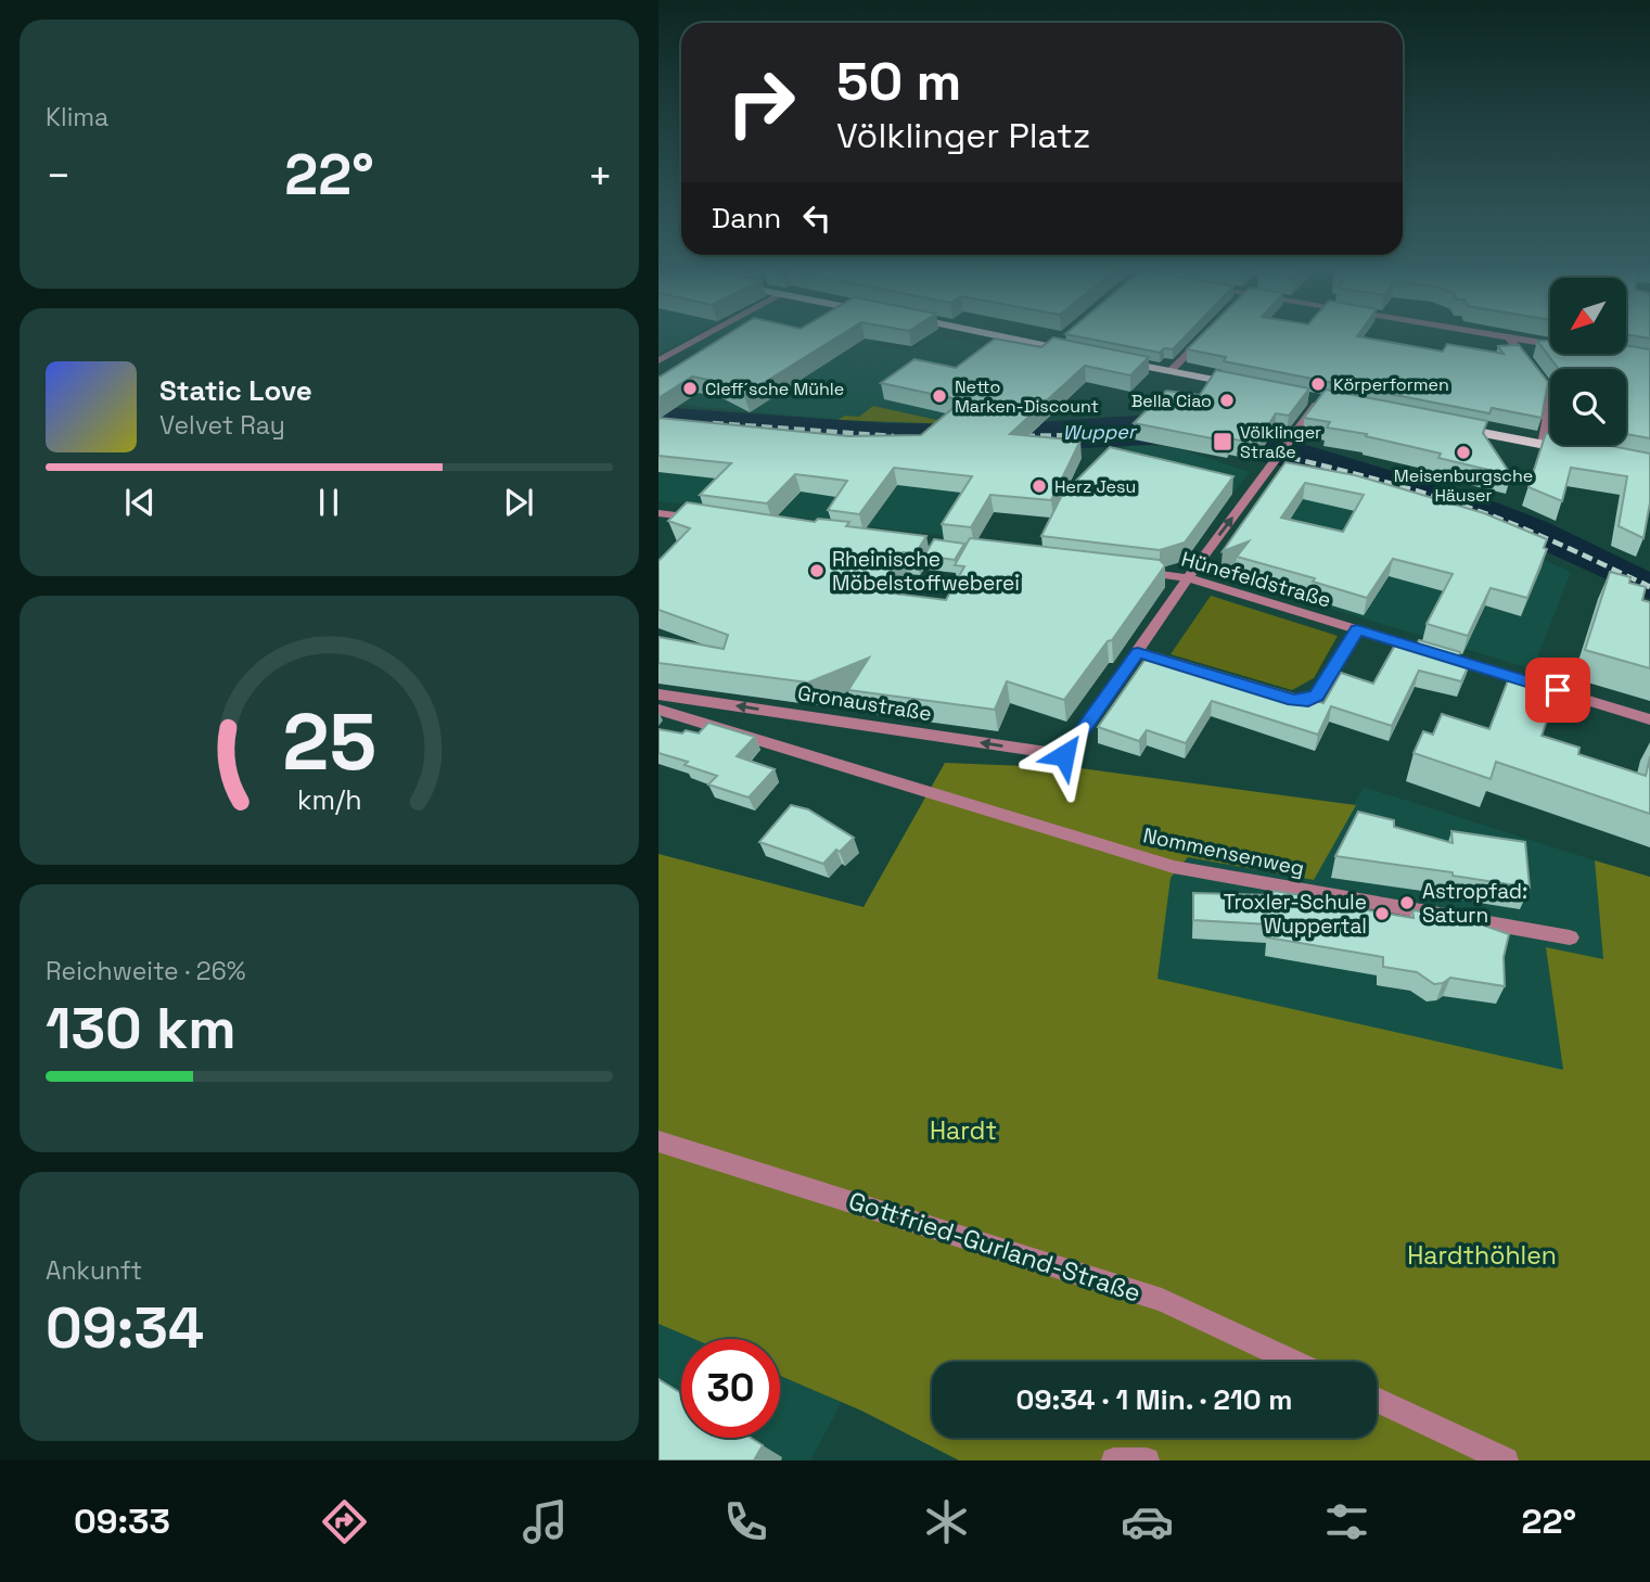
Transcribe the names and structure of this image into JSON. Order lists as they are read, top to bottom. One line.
{"streets":{"street":["Hünefeldstraße","Gronaustraße","Nommensenweg","Gottfried-Gurland-Straße"]},"one_way":["Gronaustraße"],"water":["Wupper"],"parks":["Hardt","Hardthöhlen"],"places":{"other":["Körperformen","Cleff´sche Mühle","Netto Marken-Discount","Bella Ciao","Meisenburgsche Häuser","Herz Jesu","Rheinische Möbelstoffweberei","Astropfad: Saturn","Troxler-Schule Wuppertal"],"transit":["Völklinger Straße"]},"north":"bottom left","page":{"tile":["Klima",["Reichweite · 26%","130 km"],["Ankunft","09:34"]],"turn":["50 m","Völklinger Platz"],"heat":["−","22°","+"],"then":"Dann","song":["Static Love","Velvet Ray"],"limit":"30","trip":"09:34 · 1 Min. · 210 m","tabs":["09:33","22°"],"gauge":["25","km/h"]}}
